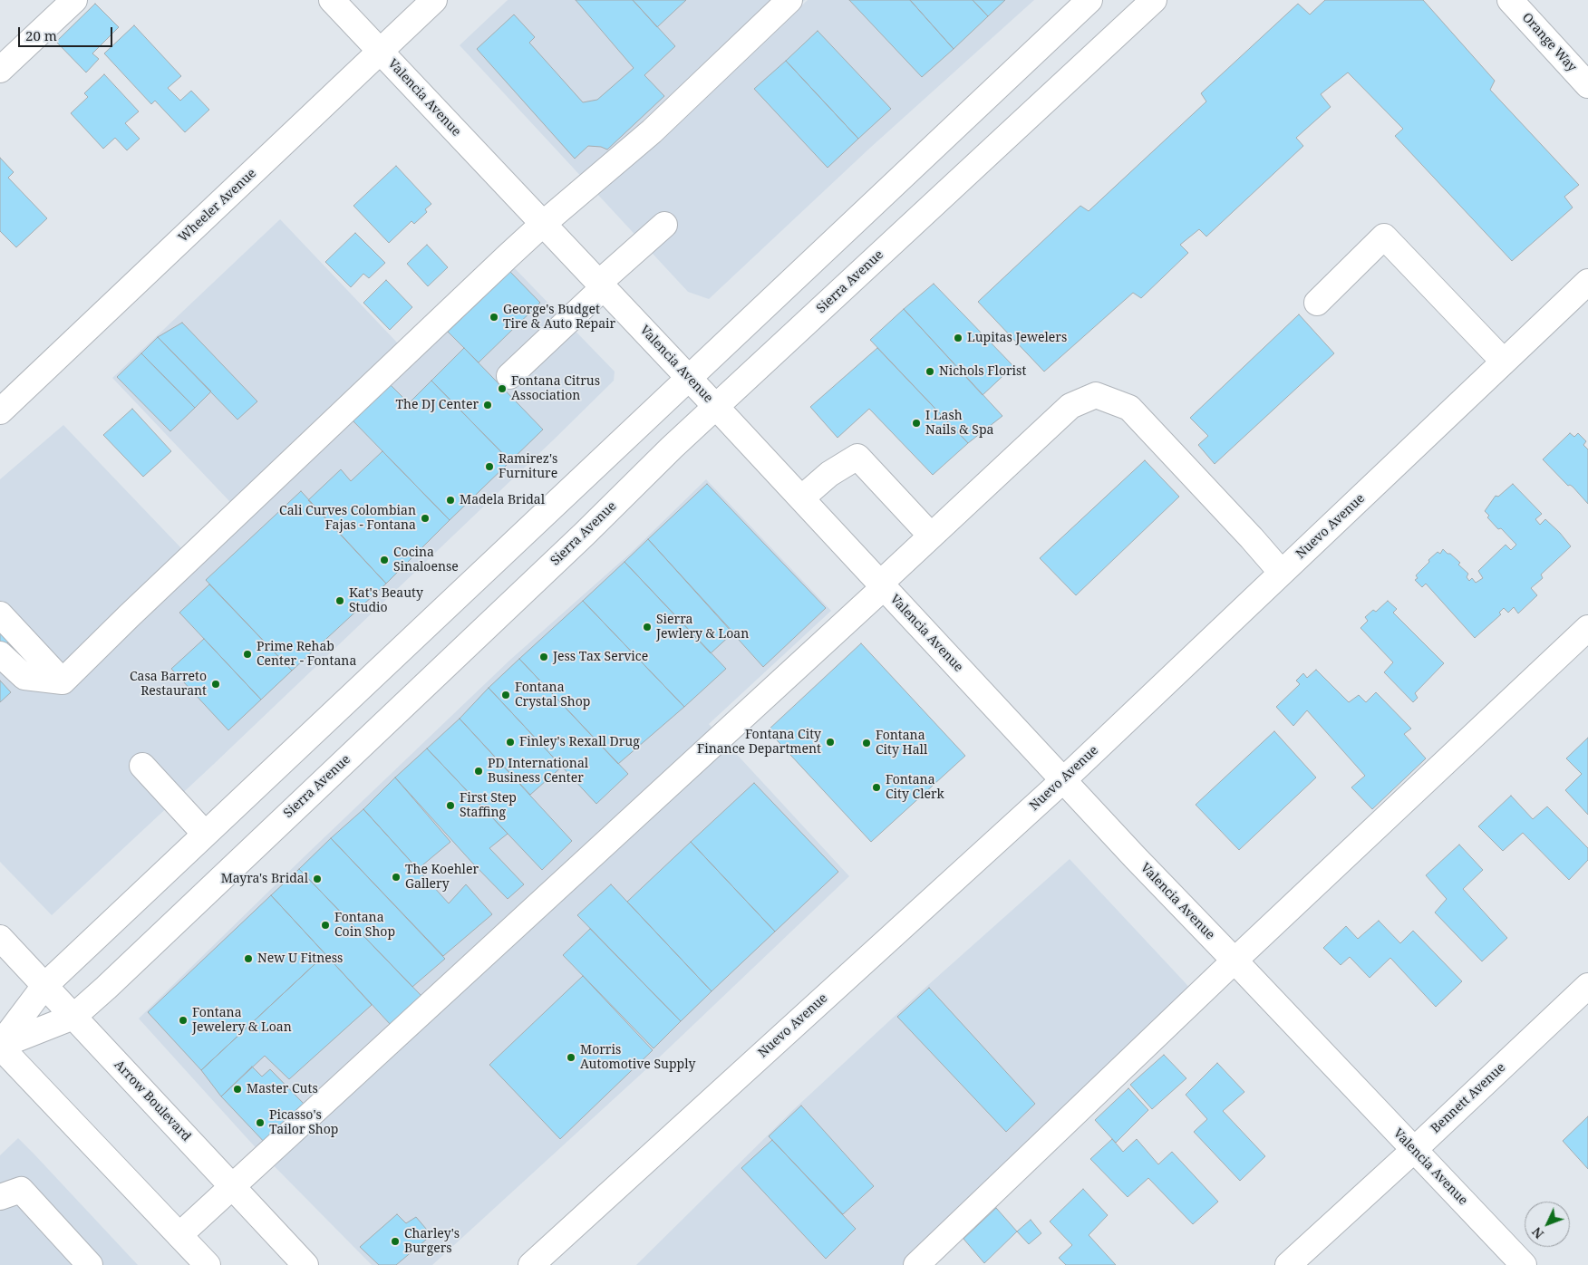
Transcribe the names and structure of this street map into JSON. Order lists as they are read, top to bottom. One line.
{"streets":{"street":["Orange Way","Valencia Avenue","Wheeler Avenue","Sierra Avenue","Nuevo Avenue","Bennett Avenue","Arrow Boulevard"]},"crossings":[["Valencia Avenue","Wheeler Avenue"],["Valencia Avenue","Sierra Avenue"],["Valencia Avenue","Nuevo Avenue"],["Valencia Avenue","Bennett Avenue"],["Sierra Avenue","Arrow Boulevard"]],"places":["George's Budget Tire & Auto Repair","Lupitas Jewelers","Nichols Florist","Fontana Citrus Association","The DJ Center","I Lash Nails & Spa","Ramirez's Furniture","Madela Bridal","Cali Curves Colombian Fajas - Fontana","Cocina Sinaloense","Kat's Beauty Studio","Sierra Jewlery & Loan","Prime Rehab Center - Fontana","Jess Tax Service","Casa Barreto Restaurant","Fontana Crystal Shop","Finley's Rexall Drug","Fontana City Finance Department","Fontana City Hall","PD International Business Center","Fontana City Clerk","First Step Staffing","The Koehler Gallery","Mayra's Bridal","Fontana Coin Shop","New U Fitness","Fontana Jewelery & Loan","Morris Automotive Supply","Master Cuts","Picasso's Tailor Shop","Charley's Burgers"],"scale_bar":"20 m","north":"bottom left"}
